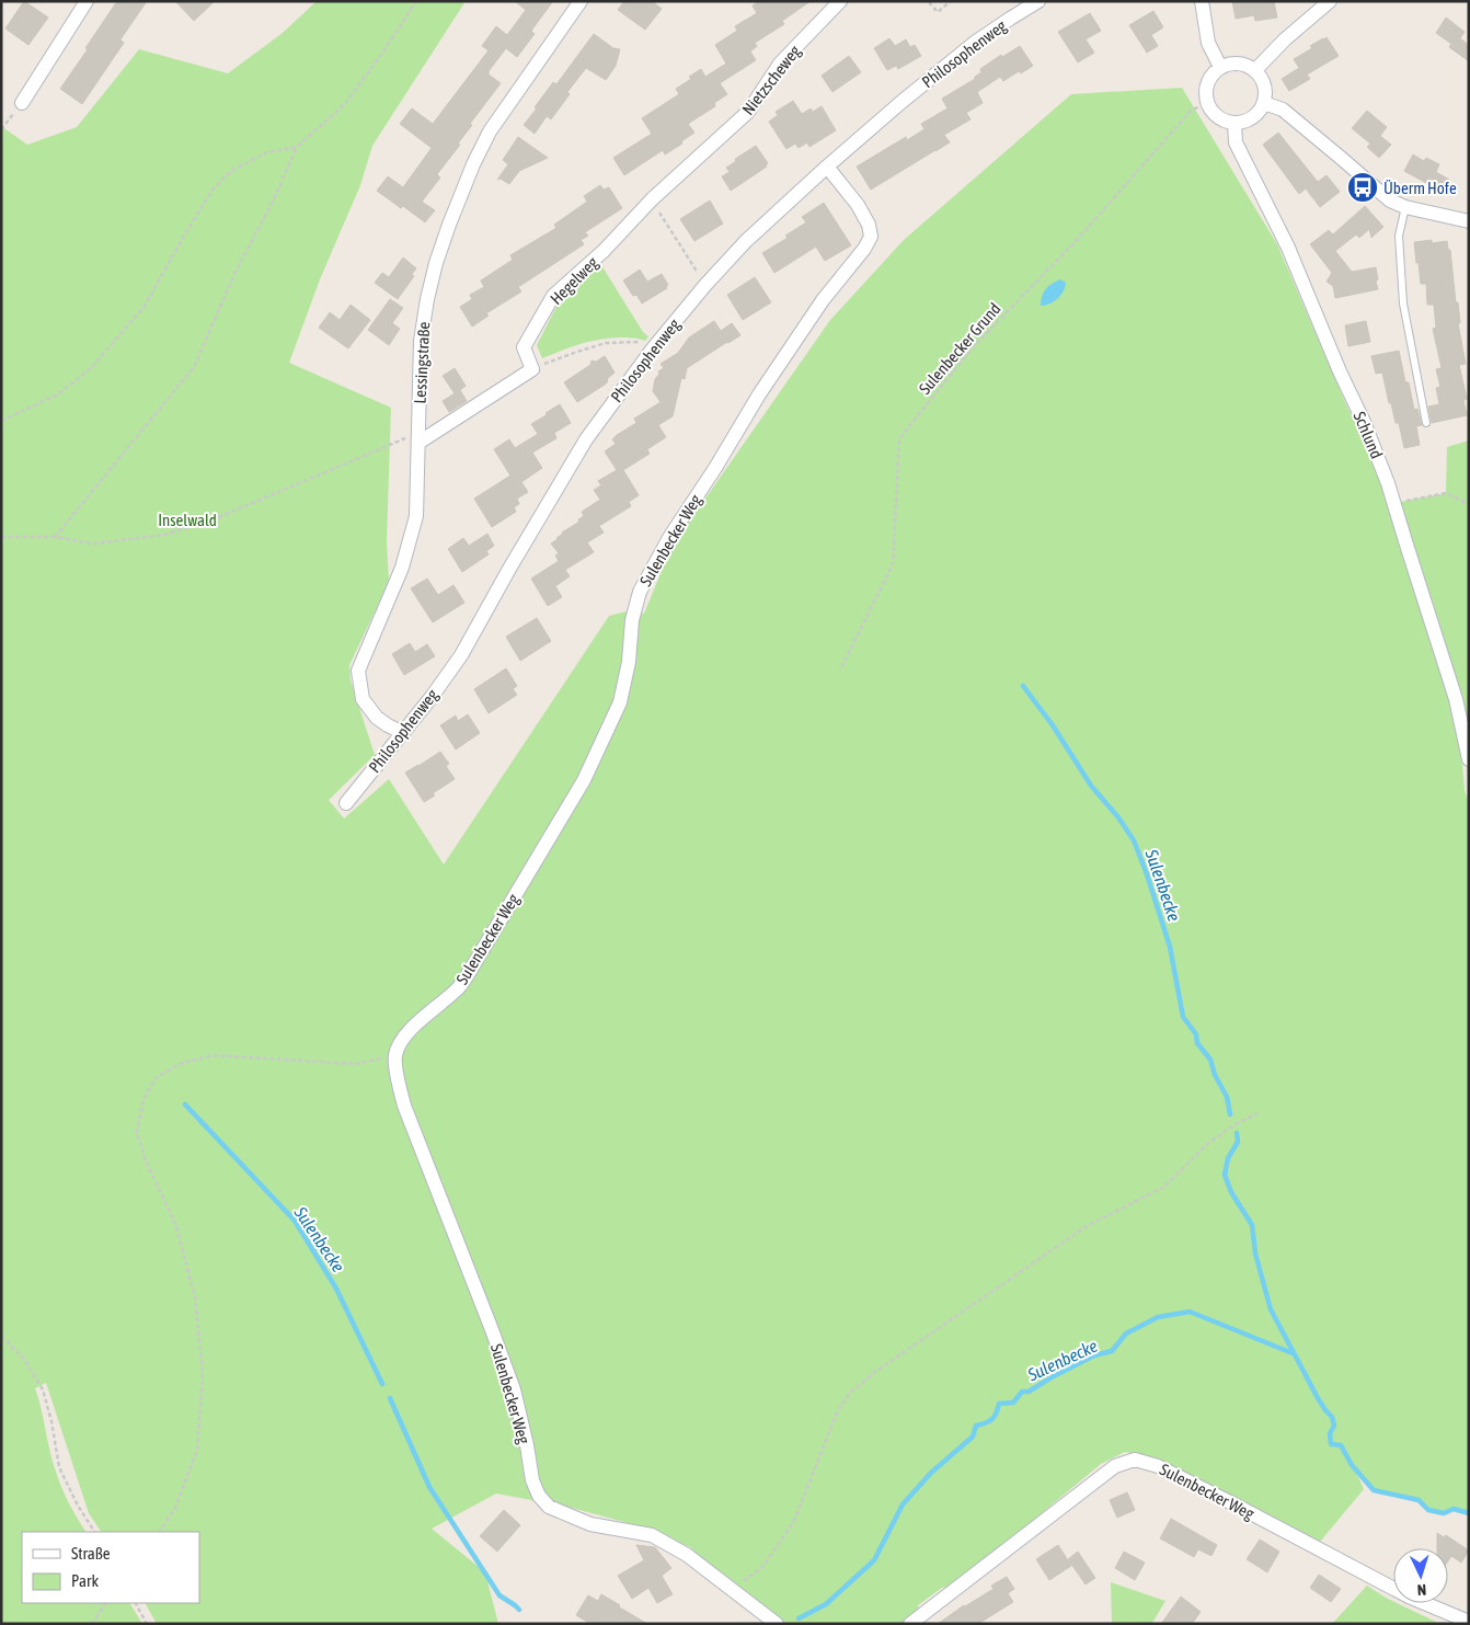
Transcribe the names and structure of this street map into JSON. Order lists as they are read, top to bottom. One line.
{"streets":{"street":["Philosophenweg","Nietzscheweg","Hegelweg","Lessingstraße","Schlund","Sulenbecker Weg"],"path":["Sulenbecker Grund"]},"crossings":[["Philosophenweg","Lessingstraße"],["Philosophenweg","Sulenbecker Weg"],["Nietzscheweg","Hegelweg"],["Sulenbecker Grund","Schlund"]],"water":["Sulenbecke"],"parks":["Inselwald"],"places":{"bus stop":["Überm Hofe"]},"legend":["Straße","Park"],"north":"bottom"}
